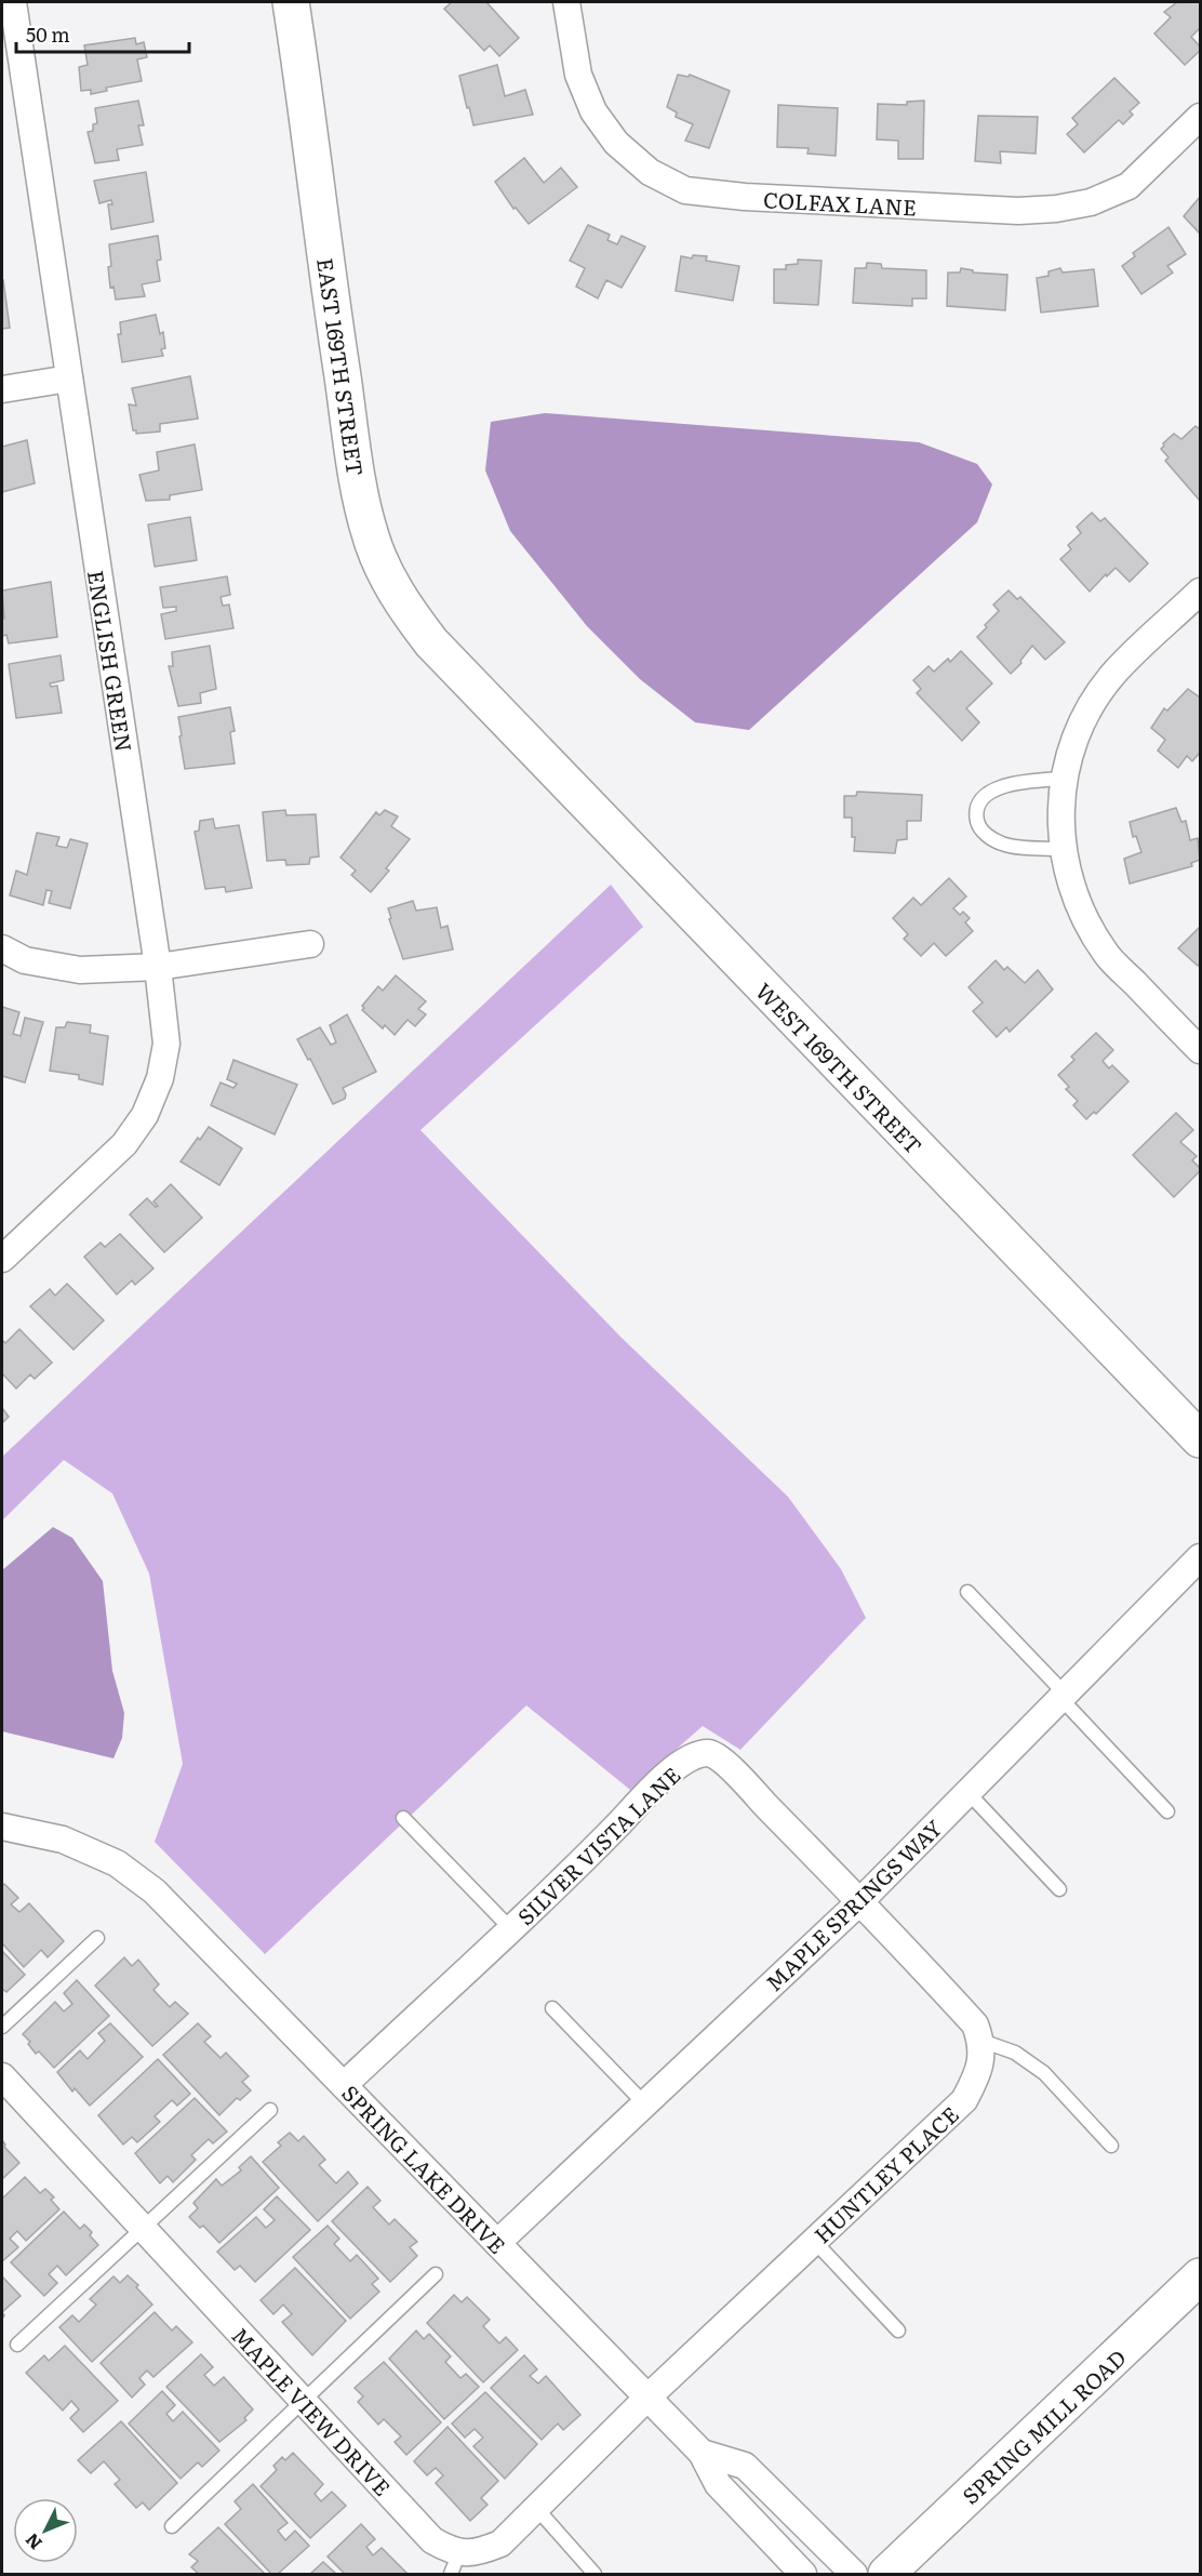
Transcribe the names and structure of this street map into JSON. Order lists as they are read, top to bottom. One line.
{"streets":{"street":["COLFAX LANE","EAST 169TH STREET","ENGLISH GREEN","WEST 169TH STREET","SILVER VISTA LANE","MAPLE SPRINGS WAY","SPRING LAKE DRIVE","HUNTLEY PLACE","MAPLE VIEW DRIVE","SPRING MILL ROAD"]},"crossings":[["EAST 169TH STREET","WEST 169TH STREET"],["SILVER VISTA LANE","MAPLE SPRINGS WAY"],["SILVER VISTA LANE","SPRING LAKE DRIVE"],["MAPLE SPRINGS WAY","SPRING LAKE DRIVE"],["SPRING LAKE DRIVE","HUNTLEY PLACE"],["SPRING LAKE DRIVE","MAPLE VIEW DRIVE"],["HUNTLEY PLACE","MAPLE VIEW DRIVE"]],"scale_bar":"50 m","north":"bottom left"}
